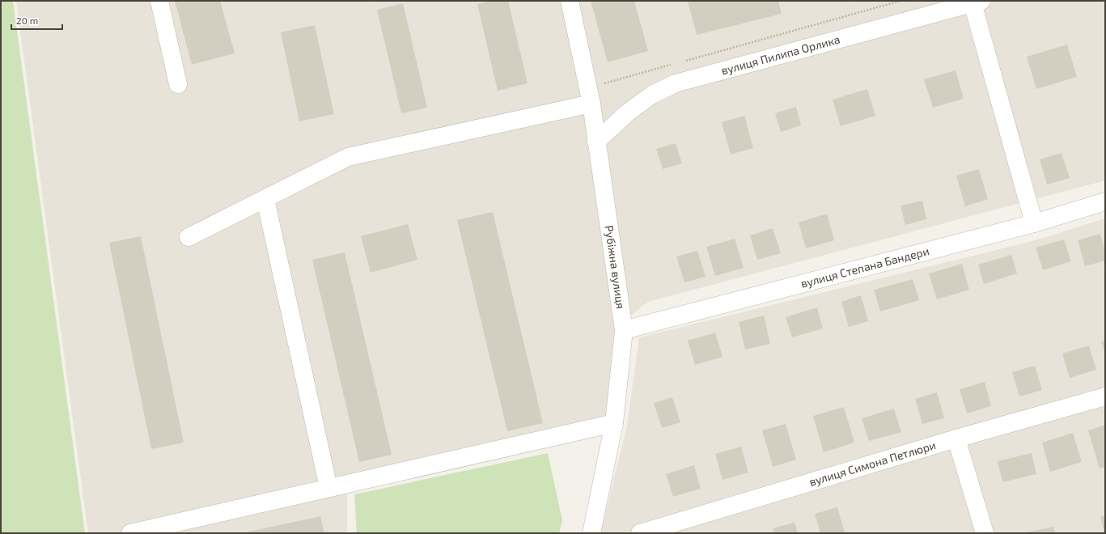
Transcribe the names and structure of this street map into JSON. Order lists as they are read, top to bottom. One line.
{"streets":{"street":["вулиця Пилипа Орлика","Рубіжна вулиця","вулиця Степана Бандери","вулиця Симона Петлюри"]},"crossings":[["вулиця Пилипа Орлика","Рубіжна вулиця"],["Рубіжна вулиця","вулиця Степана Бандери"]],"scale_bar":"20 m"}
